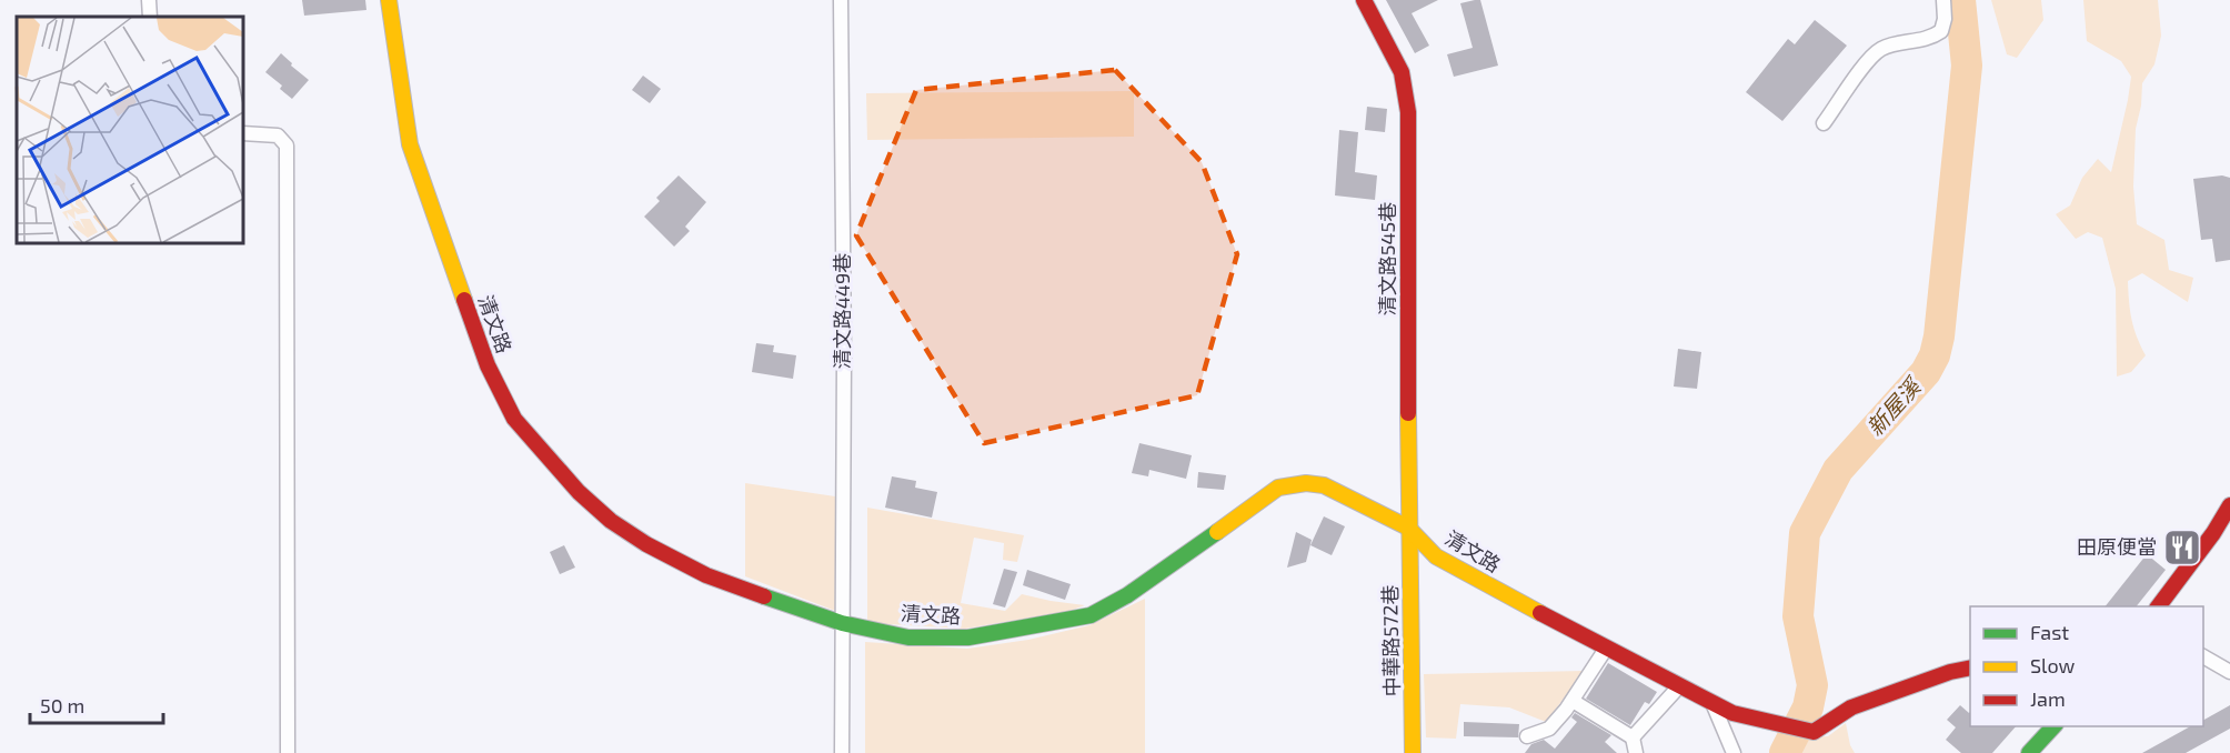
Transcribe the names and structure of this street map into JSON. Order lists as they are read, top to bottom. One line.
{"streets":{"street":["清文路545巷","清文路449巷","清文路","中華路572巷"]},"crossings":[["清文路545巷","清文路"],["清文路545巷","中華路572巷"],["清文路449巷","清文路"],["清文路","中華路572巷"]],"water":["新屋溪"],"places":{"restaurant":["田原便當"]},"legend":["Fast","Slow","Jam"],"scale_bar":"50 m"}
